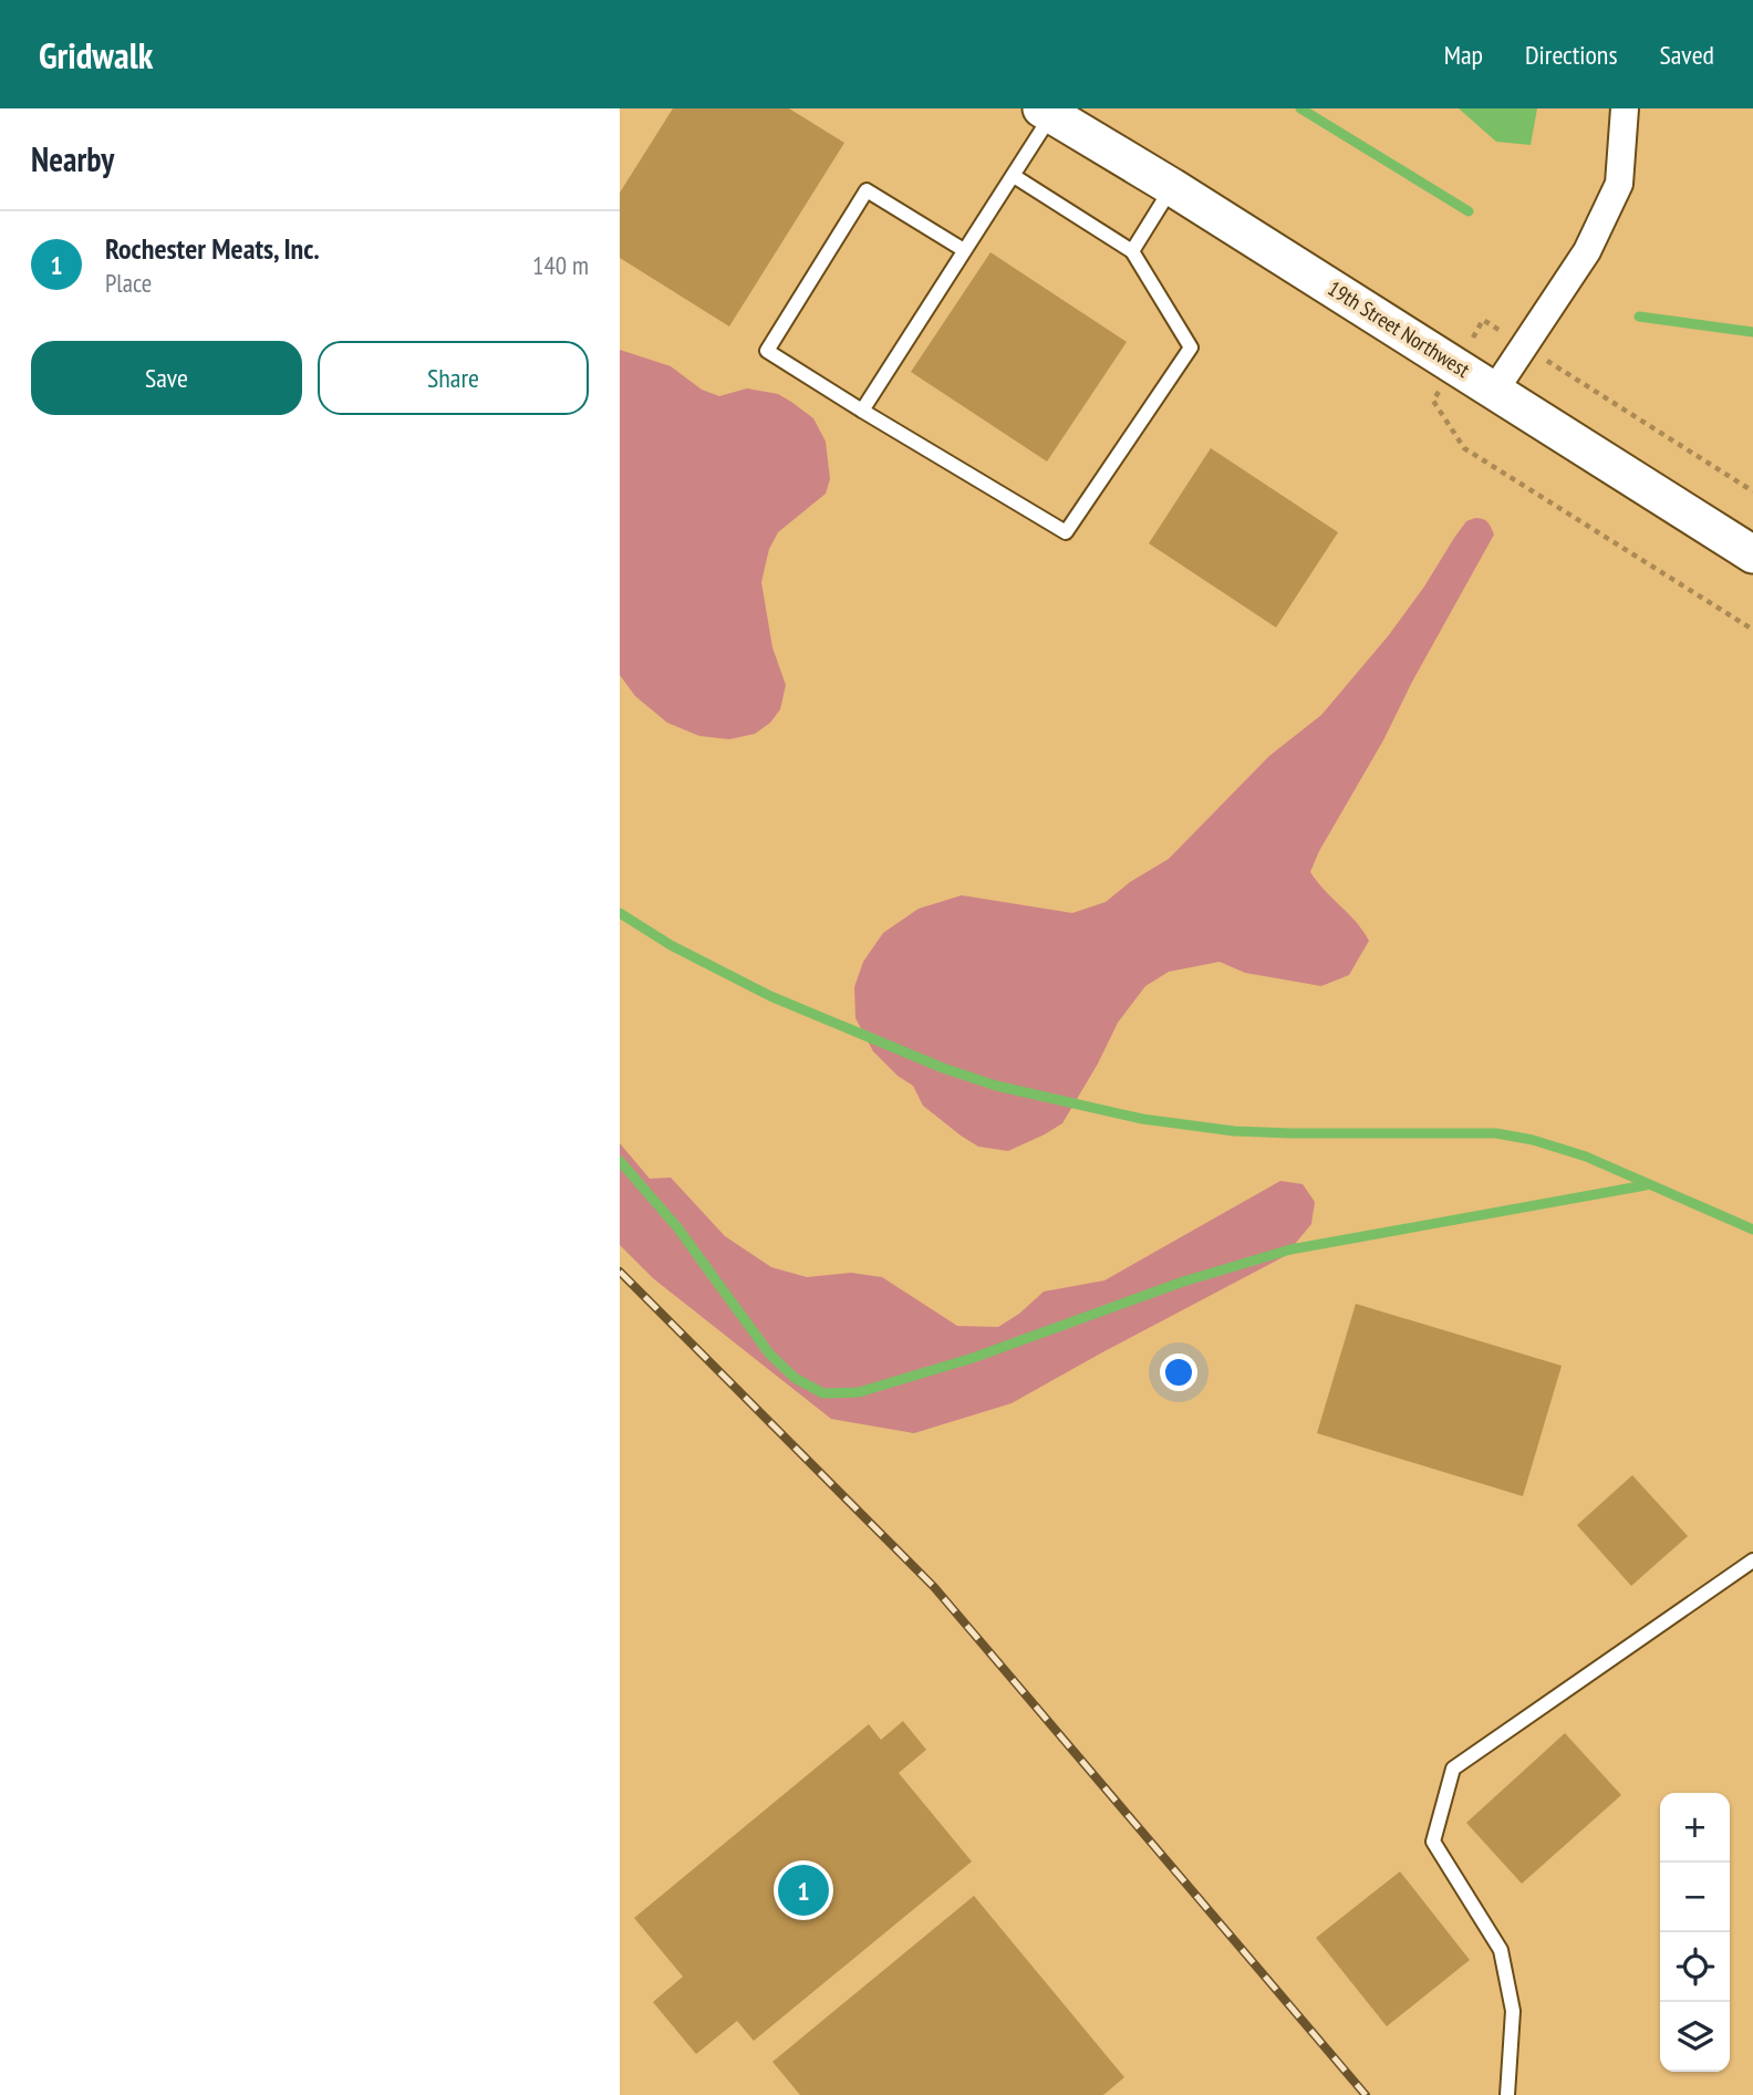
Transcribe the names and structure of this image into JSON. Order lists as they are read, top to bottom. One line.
{"streets":{"street":["19th Street Northwest"]},"page":{"header":"Gridwalk","nav":["Map","Directions","Saved"],"heading":"Nearby","list":[{"mark":"1","name":"Rochester Meats, Inc.","note":"Place","value":"140 m"}],"buttons":["Save","Share"],"map_buttons":["+","−"],"pins":"1"}}
